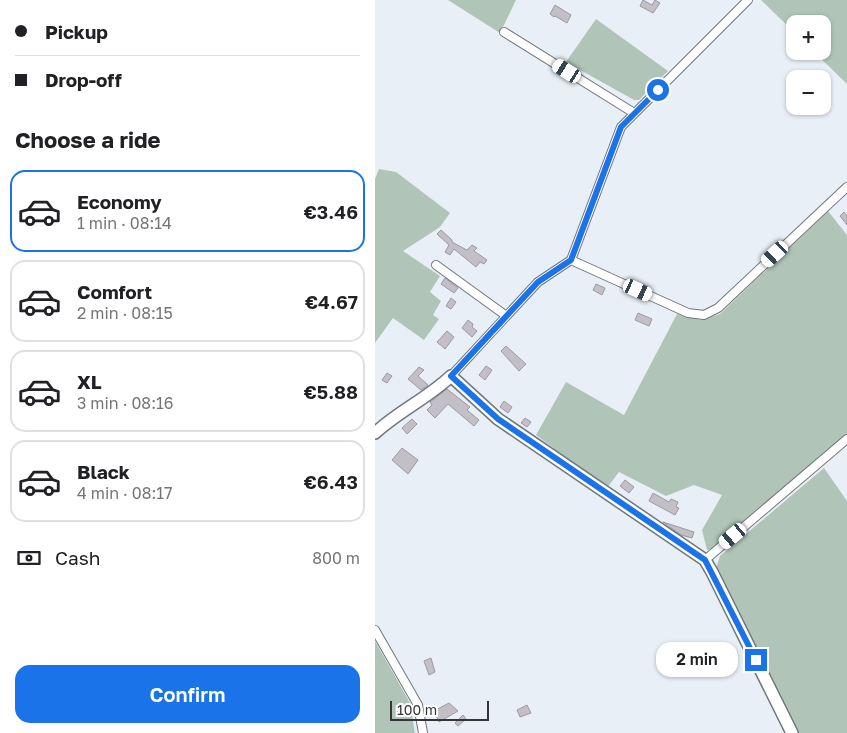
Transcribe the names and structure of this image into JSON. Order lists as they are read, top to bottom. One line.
{"scale_bar":"100 m","page":{"banner":["Pickup","Drop-off"],"map_buttons":["+","−"],"heading":"Choose a ride","list":[{"name":"Economy","note":"1 min · 08:14","value":"€3.46"},{"name":"Comfort","note":"2 min · 08:15","value":"€4.67"},{"name":"XL","note":"3 min · 08:16","value":"€5.88"},{"name":"Black","note":"4 min · 08:17","value":"€6.43"}],"pay":["Cash","800 m"],"bubble":"2 min","buttons":"Confirm","scale":"100 m"}}
